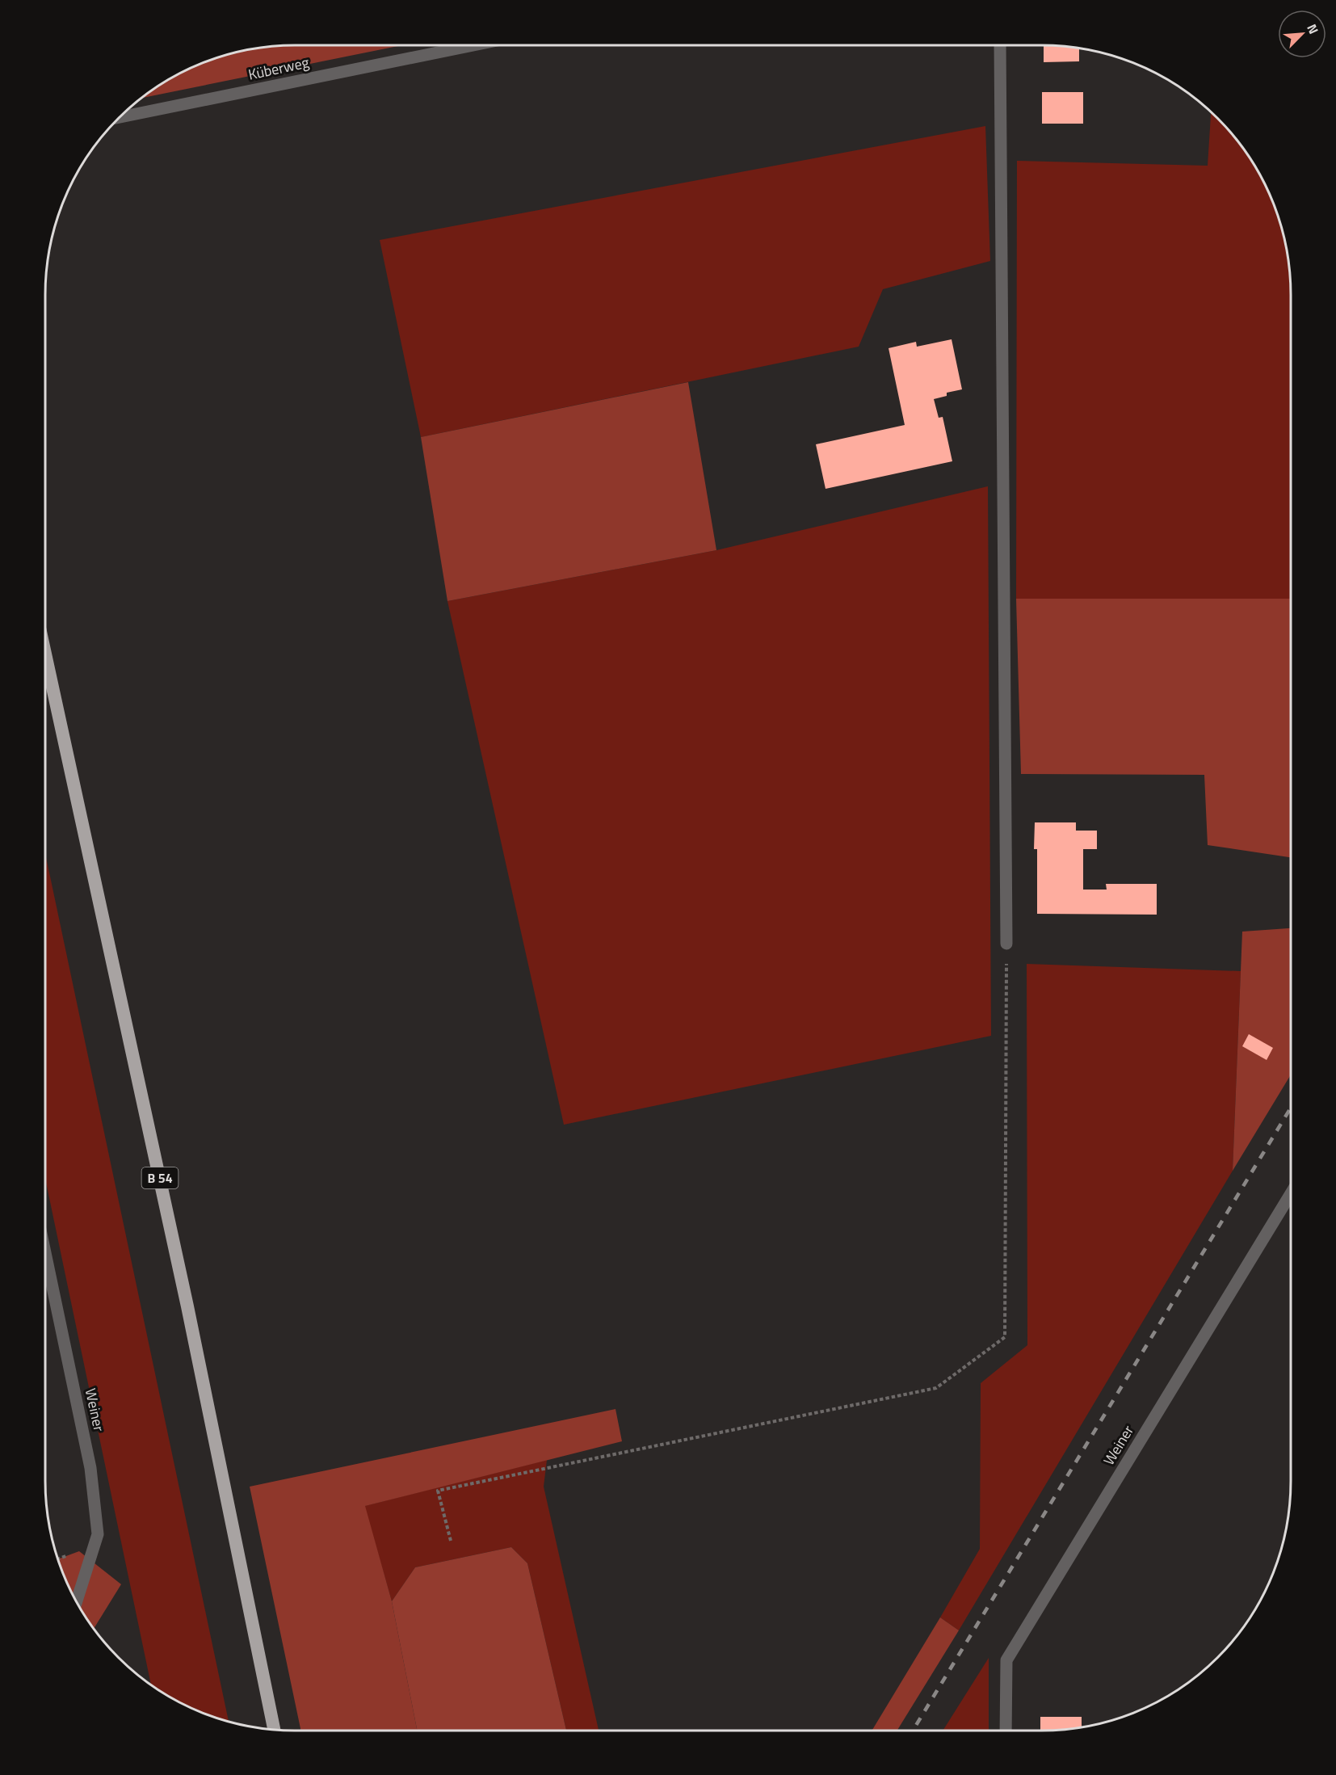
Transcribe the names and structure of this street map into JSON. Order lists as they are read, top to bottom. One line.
{"streets":{"highway":["B 54"],"street":["Küberweg","Weiner"]},"north":"top right"}
